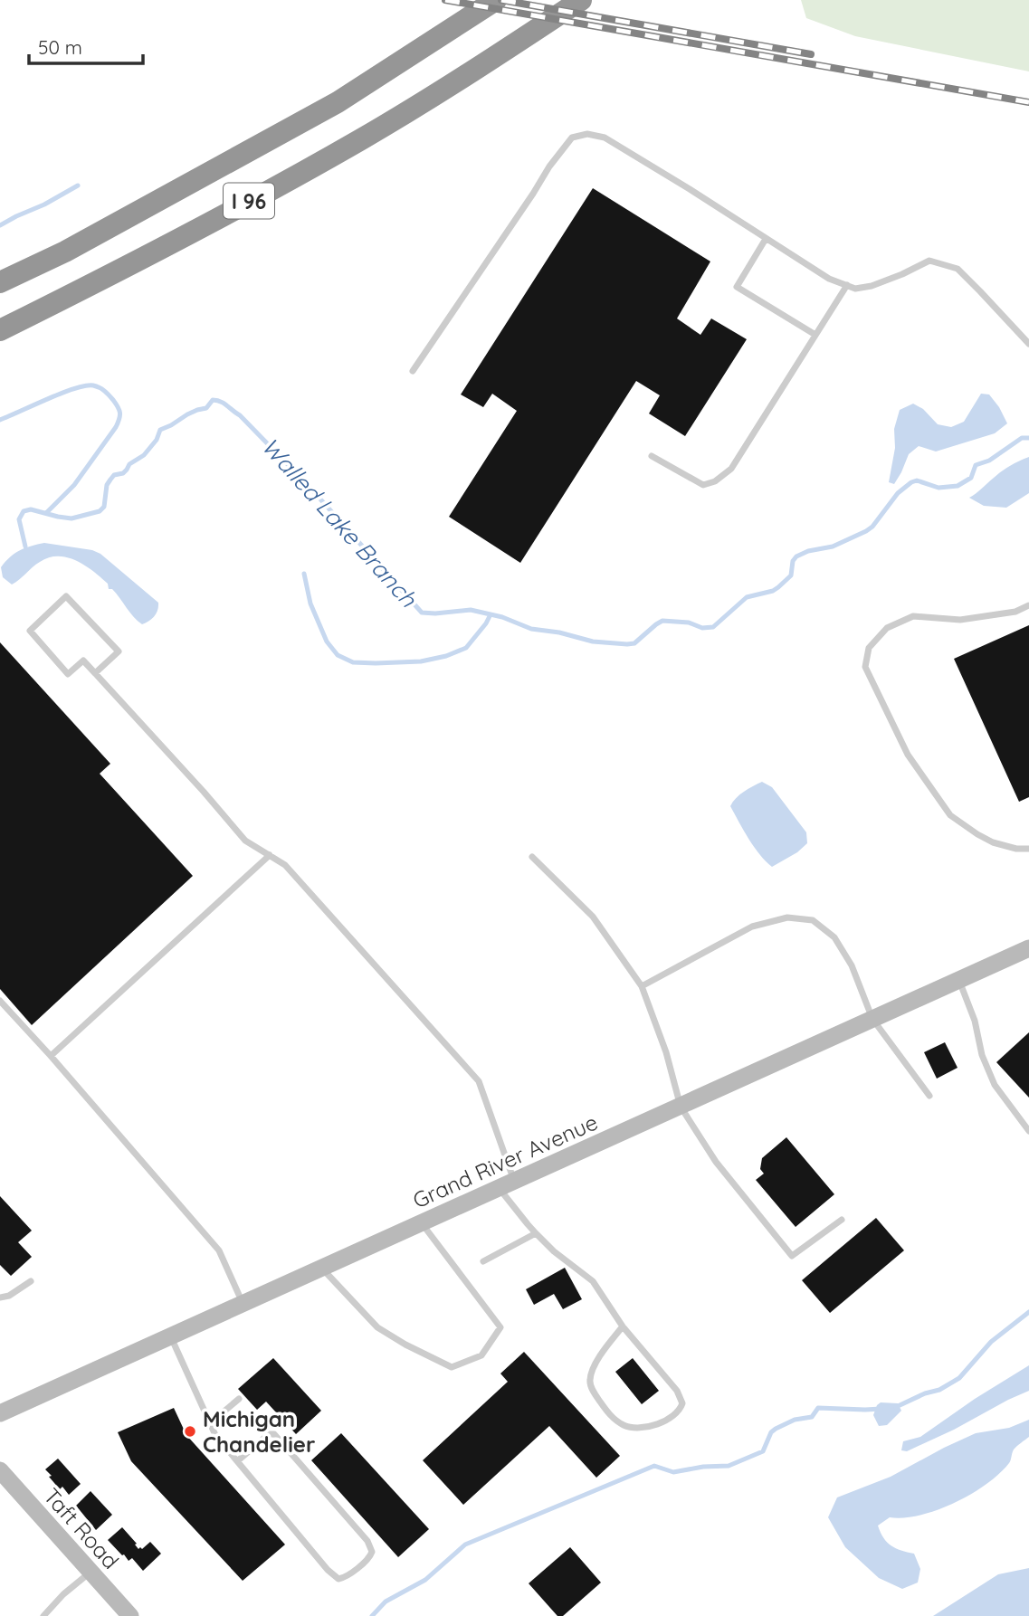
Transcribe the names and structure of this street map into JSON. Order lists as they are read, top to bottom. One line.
{"streets":{"highway":["I 96"],"main road":["Grand River Avenue","Taft Road"]},"water":["Walled Lake Branch"],"places":["Michigan Chandelier"],"scale_bar":"50 m"}
